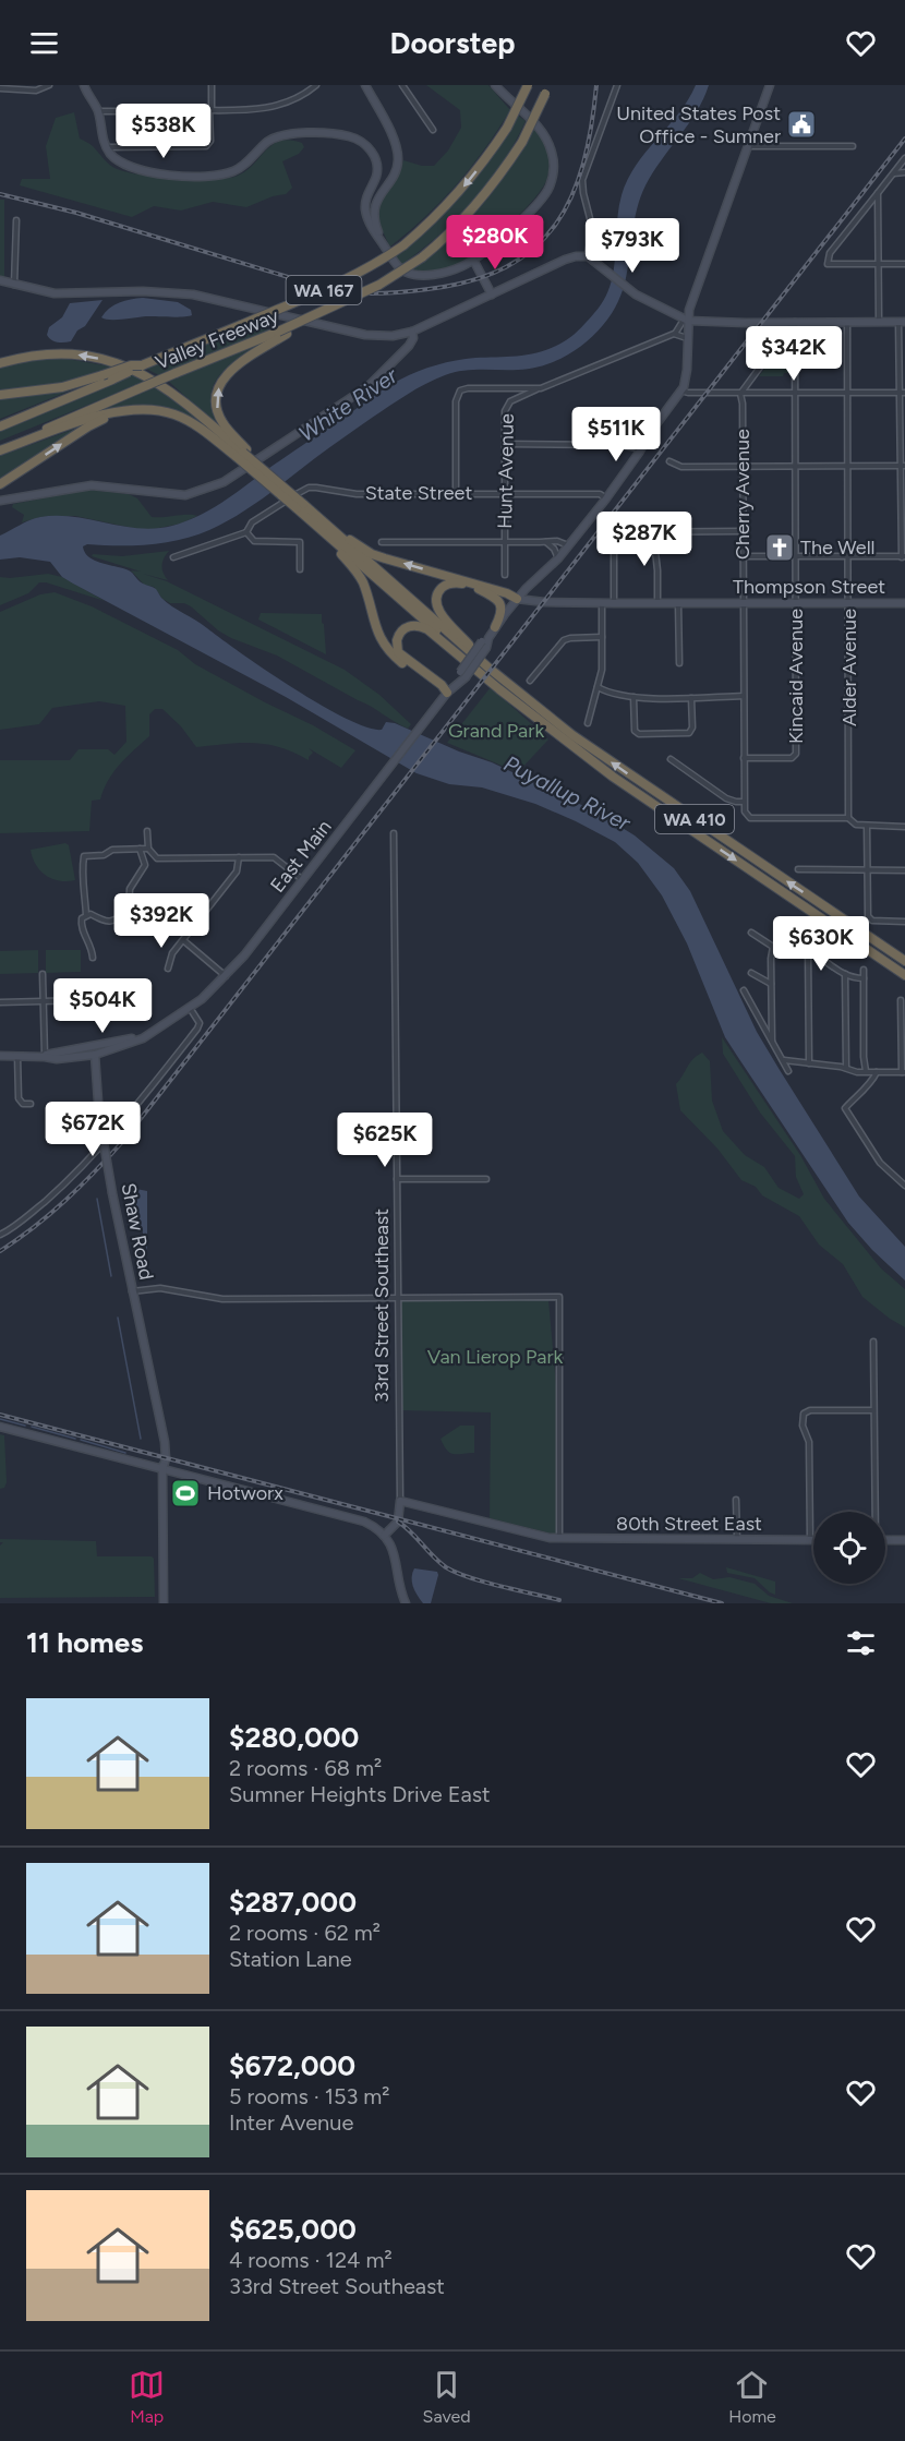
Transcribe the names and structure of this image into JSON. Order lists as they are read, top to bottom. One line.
{"streets":{"highway":["WA 167","Valley Freeway","WA 410"],"street":["Hunt Avenue","State Street","Cherry Avenue","Thompson Street","Alder Avenue","Kincaid Avenue","East Main","Shaw Road","33rd Street Southeast","80th Street East"]},"crossings":[["WA 167","Valley Freeway"],["Hunt Avenue","State Street"],["Cherry Avenue","Thompson Street"],["Cherry Avenue","Kincaid Avenue"],["Thompson Street","Alder Avenue"],["Thompson Street","Kincaid Avenue"],["East Main","Shaw Road"],["33rd Street Southeast","80th Street East"]],"water":["White River","Puyallup River"],"parks":["Grand Park","Van Lierop Park"],"places":{"public building":["United States Post Office - Sumner"],"church":["The Well"],"sports":["Hotworx"]},"page":{"header":"Doorstep","price":["$538K","$280K","$793K","$342K","$511K","$287K","$392K","$630K","$504K","$672K","$625K"],"heading":"11 homes","list":[{"name":"$280,000","note":"2 rooms · 68 m² · Sumner Heights Drive East"},{"name":"$287,000","note":"2 rooms · 62 m² · Station Lane"},{"name":"$672,000","note":"5 rooms · 153 m² · Inter Avenue"},{"name":"$625,000","note":"4 rooms · 124 m² · 33rd Street Southeast"}],"tabs":["Map","Saved","Home"]}}
